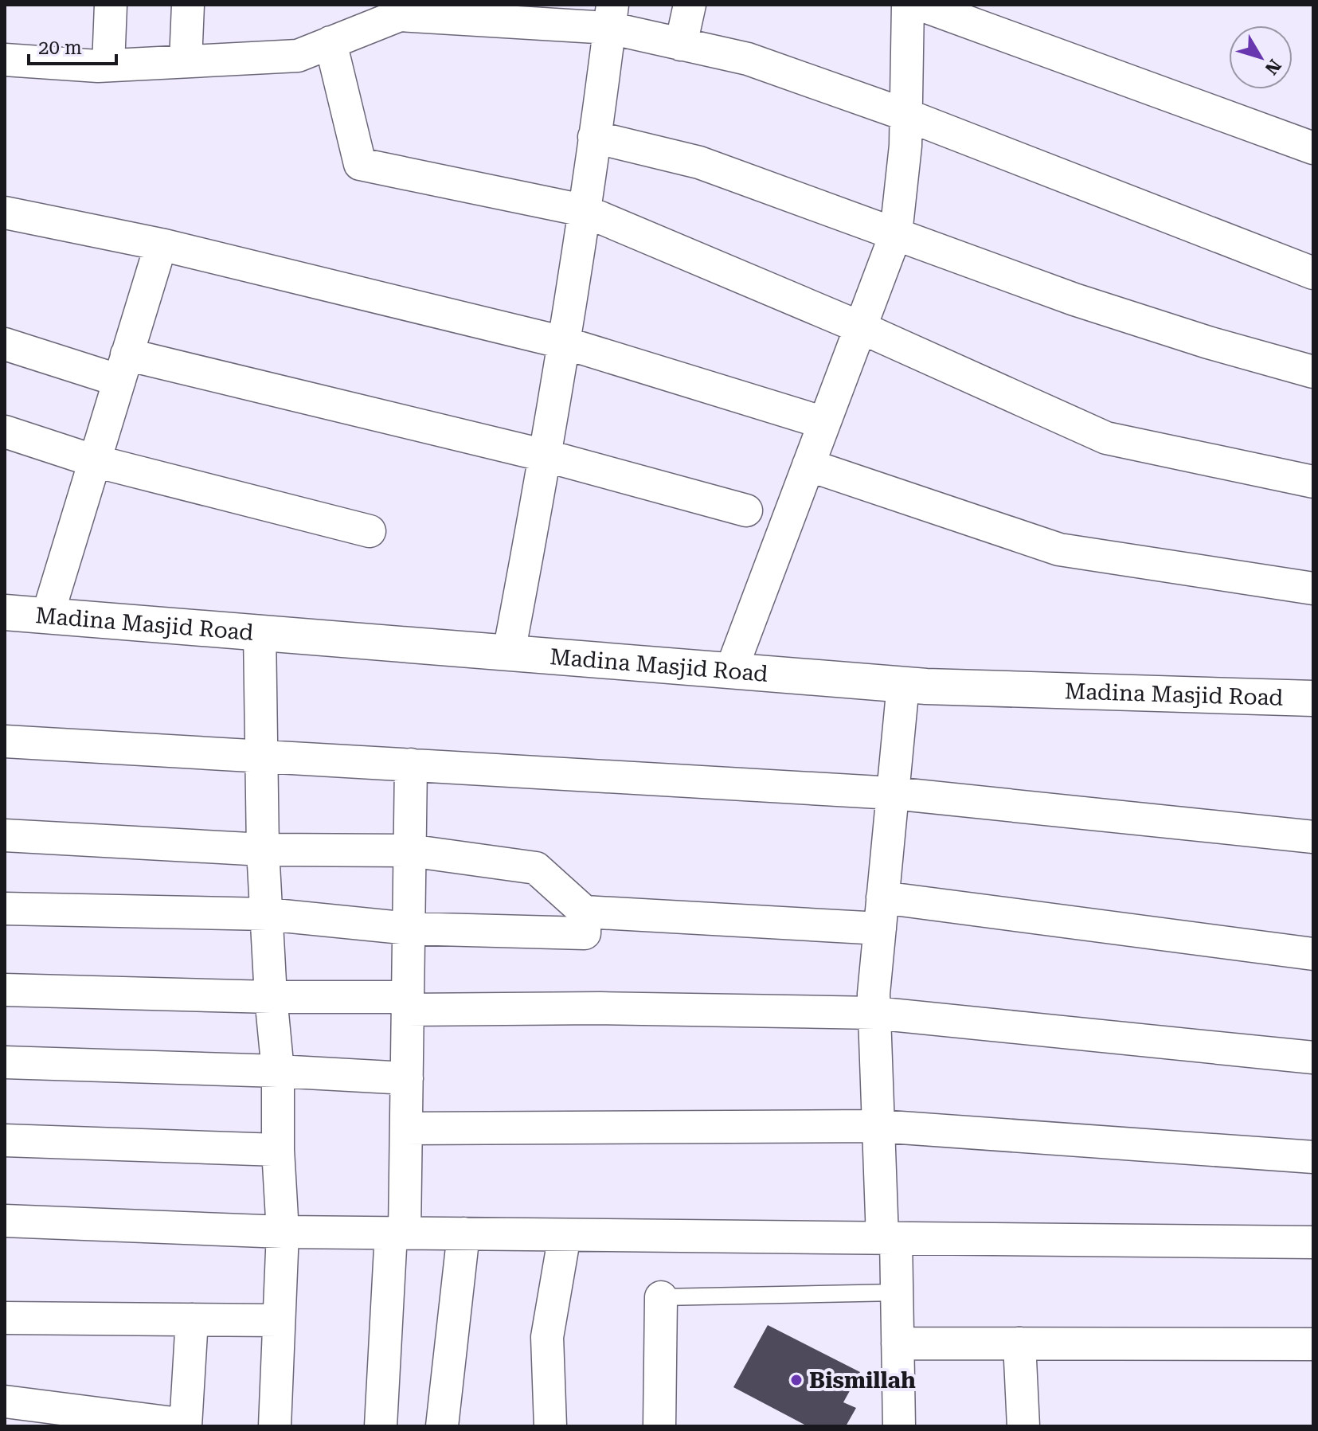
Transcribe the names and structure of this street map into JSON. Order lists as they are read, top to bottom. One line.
{"streets":{"street":["Madina Masjid Road"]},"places":["Bismillah"],"scale_bar":"20 m","north":"bottom right"}
